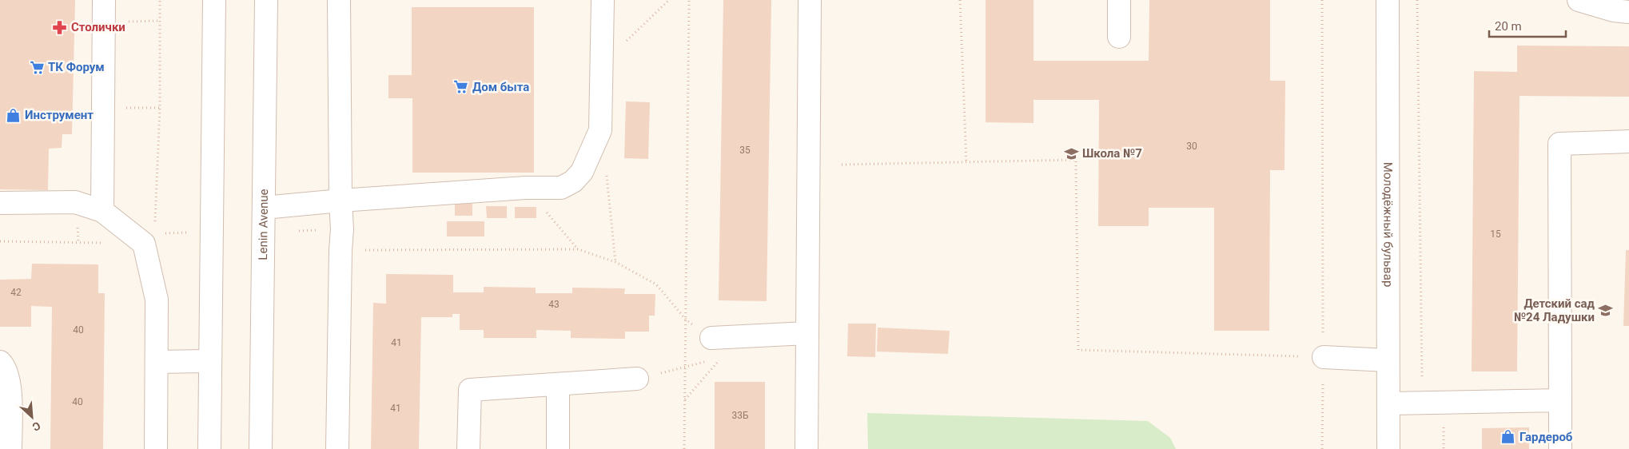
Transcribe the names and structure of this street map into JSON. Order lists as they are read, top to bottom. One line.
{"streets":{"street":["Lenin Avenue","Молодёжный бульвар"]},"places":{"pharmacy":["Столички"],"supermarket":["ТК Форум","Дом быта"],"shop":["Инструмент","Гардероб"],"school or university":["Школа №7","Детский сад №24 Ладушки"]},"house_numbers":["30","35","15","42","43","40","41","40","41","33Б"],"scale_bar":"20 m","north":"bottom right"}
